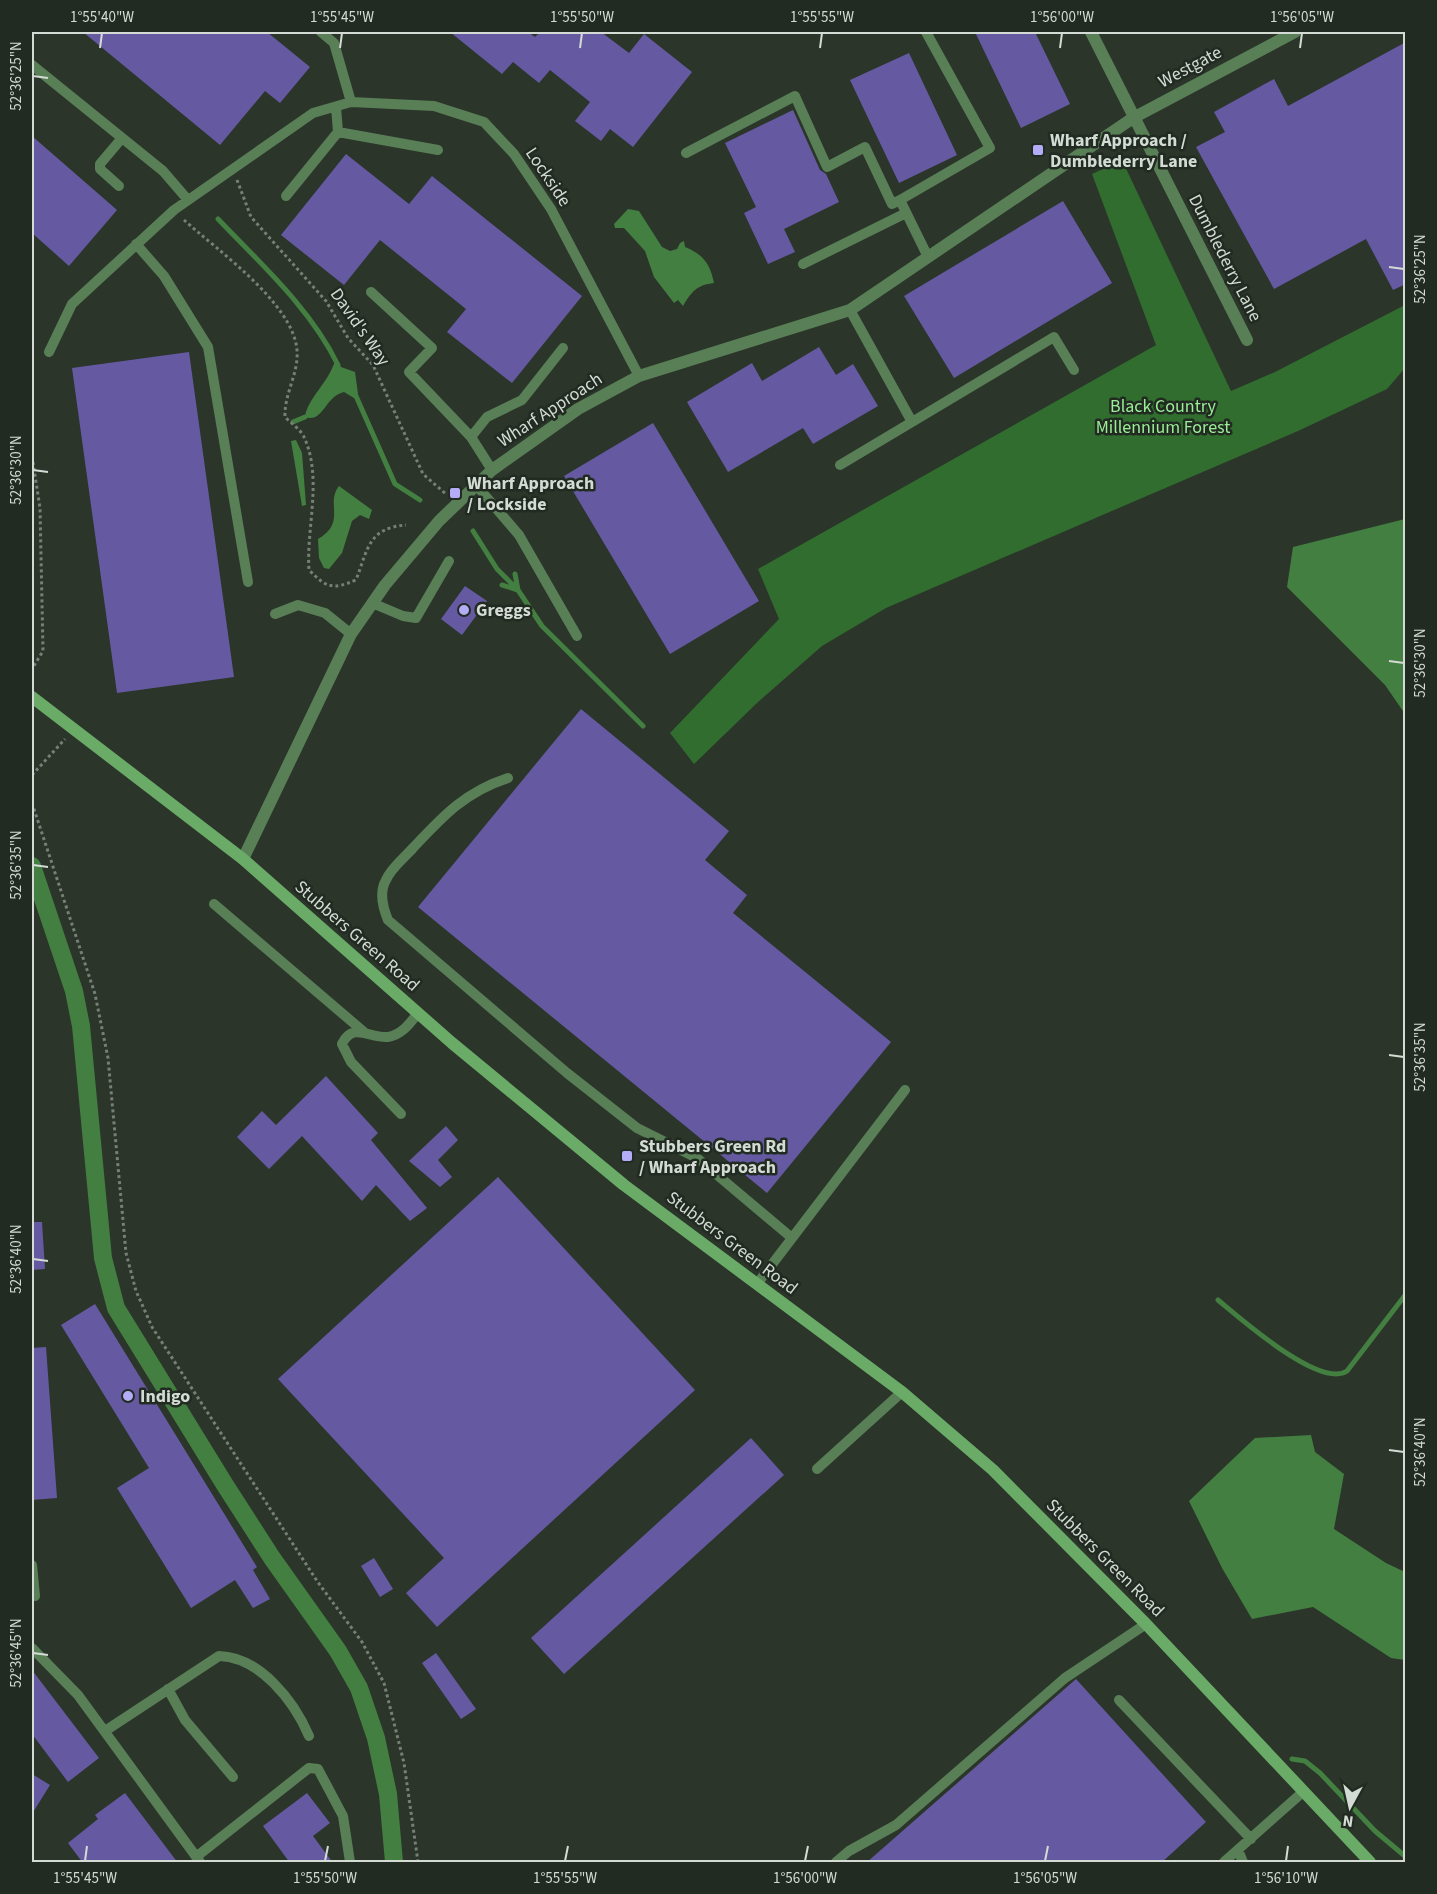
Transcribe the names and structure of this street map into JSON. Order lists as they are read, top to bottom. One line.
{"streets":{"street":["Westgate","Dumblederry Lane","Wharf Approach","Stubbers Green Road"],"lane":["Lockside"],"path":["David's Way"]},"crossings":[["Westgate","Dumblederry Lane"],["Westgate","Wharf Approach"],["Lockside","David's Way"],["Lockside","Wharf Approach"],["Dumblederry Lane","Wharf Approach"],["David's Way","Wharf Approach"],["Wharf Approach","Stubbers Green Road"]],"parks":["Black Country Millennium Forest"],"places":{"transit":["Wharf Approach / Dumblederry Lane","Wharf Approach / Lockside","Stubbers Green Rd / Wharf Approach"],"other":["Greggs","Indigo"]},"north":"bottom","coordinates":["1°55'40\"W","1°55'45\"W","1°55'50\"W","1°55'55\"W","1°56'00\"W","1°56'05\"W","52°36'25\"N","52°36'30\"N","52°36'35\"N","52°36'40\"N","52°36'45\"N","1°56'10\"W"]}
